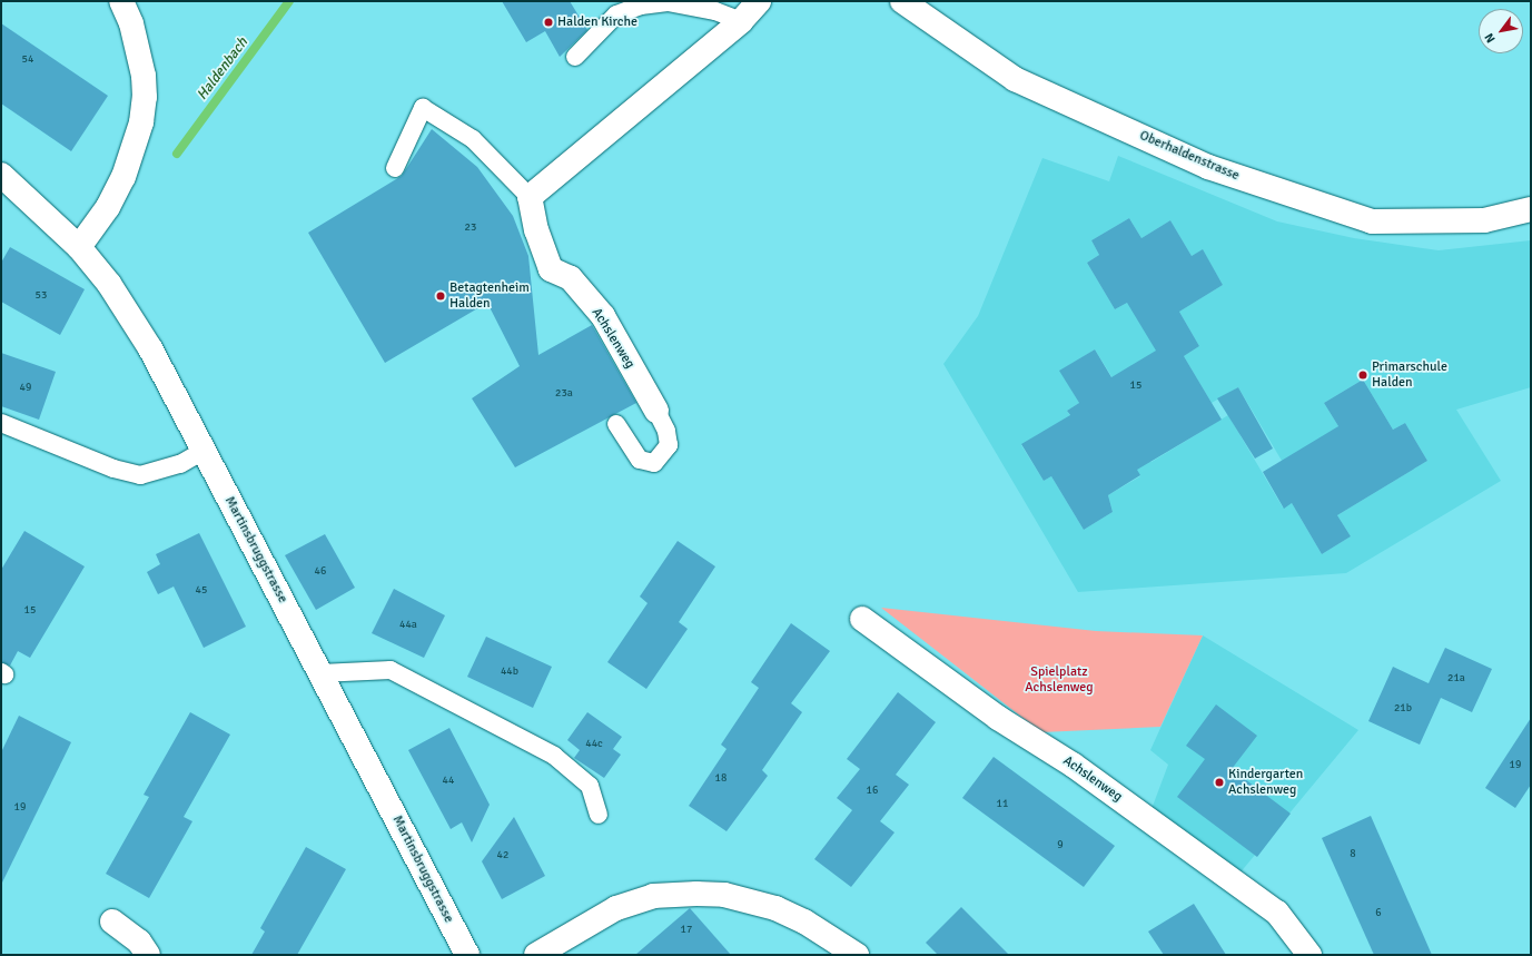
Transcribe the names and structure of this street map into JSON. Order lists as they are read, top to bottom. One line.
{"streets":{"street":["Oberhaldenstrasse","Achslenweg","Martinsbruggstrasse"]},"water":["Haldenbach"],"parks":["Spielplatz Achslenweg"],"places":["Halden Kirche","Betagtenheim Halden","Primarschule Halden","Kindergarten Achslenweg"],"house_numbers":["54","23","53","15","49","23a","46","45","15","44a","44b","21a","21b","44c","19","18","44","16","11","19","9","8","42","6","17"],"north":"bottom left"}
